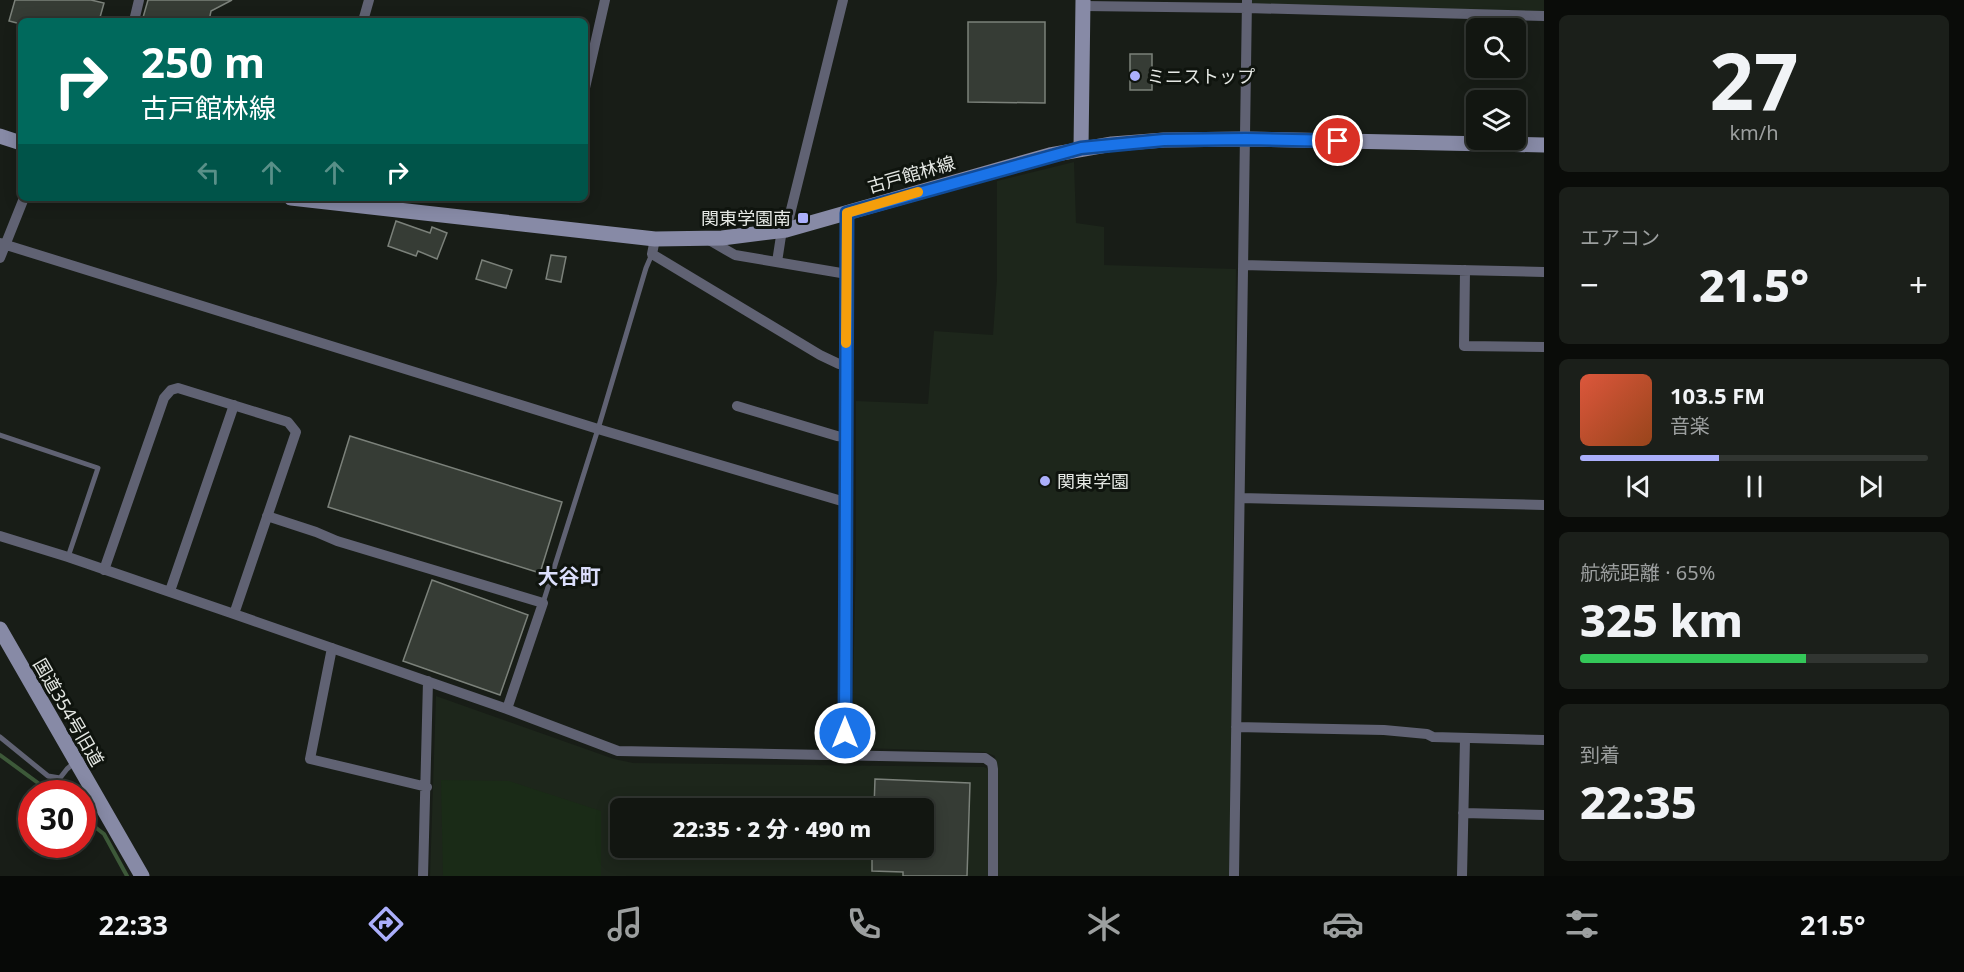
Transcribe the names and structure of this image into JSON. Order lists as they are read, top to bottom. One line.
{"streets":{"main road":["古戸館林線","国道354号旧道"]},"districts":["大谷町"],"places":{"other":["ミニストップ","関東学園"],"transit":["関東学園南"]},"page":{"tile":[["27","km/h"],"エアコン",["航続距離 · 65%","325 km"],["到着","22:35"]],"turn":["250 m","古戸館林線"],"heat":["−","21.5°","+"],"song":["103.5 FM","音楽"],"limit":"30","trip":"22:35 · 2 分 · 490 m","tabs":["22:33","21.5°"]}}
